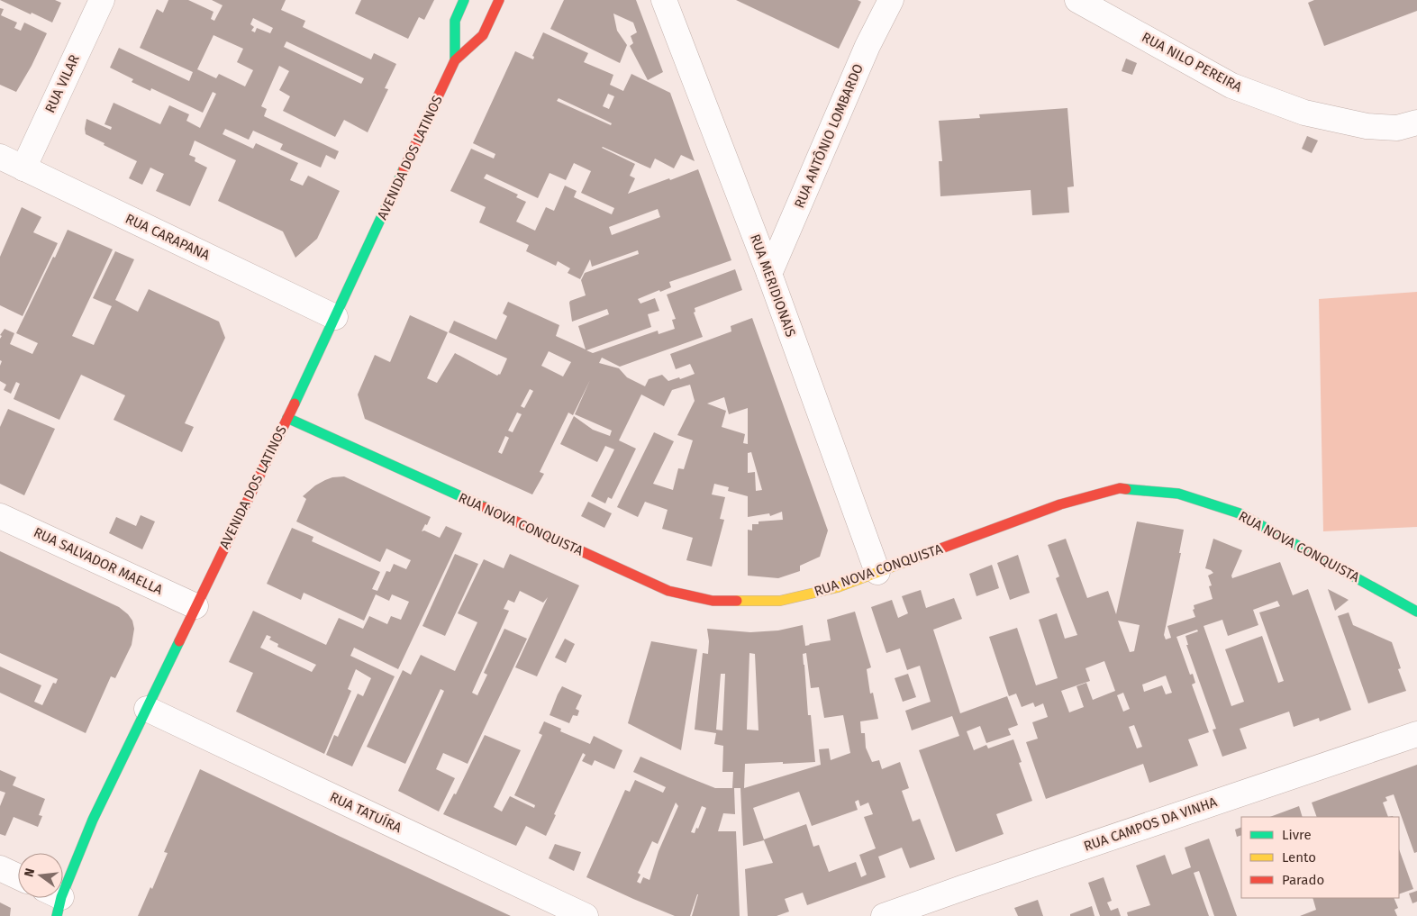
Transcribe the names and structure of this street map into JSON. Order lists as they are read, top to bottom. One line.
{"streets":{"street":["RUA NILO PEREIRA","RUA VILAR","RUA ANTÔNIO LOMBARDO","AVENIDA DOS LATINOS","RUA CARAPANA","RUA MERIDIONAIS","RUA NOVA CONQUISTA","RUA SALVADOR MAELLA","RUA TATUÍRA","RUA CAMPOS DA VINHA"]},"crossings":[["RUA VILAR","RUA CARAPANA"],["RUA ANTÔNIO LOMBARDO","RUA MERIDIONAIS"],["AVENIDA DOS LATINOS","RUA CARAPANA"],["AVENIDA DOS LATINOS","RUA NOVA CONQUISTA"],["AVENIDA DOS LATINOS","RUA SALVADOR MAELLA"],["AVENIDA DOS LATINOS","RUA TATUÍRA"],["RUA MERIDIONAIS","RUA NOVA CONQUISTA"]],"legend":["Livre","Lento","Parado"],"north":"left"}
